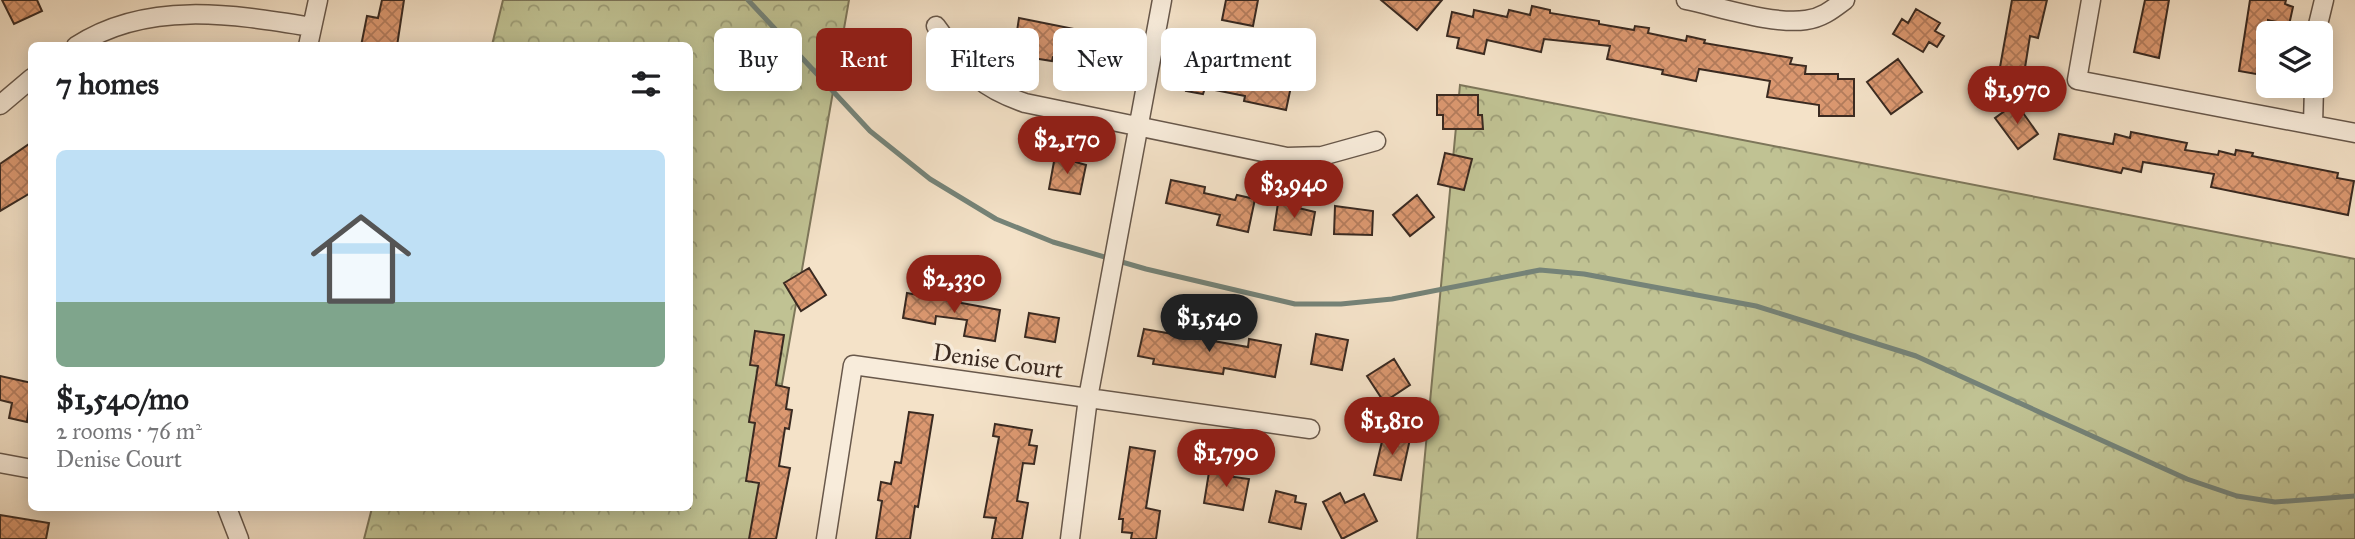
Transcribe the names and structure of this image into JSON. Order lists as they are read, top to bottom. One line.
{"streets":{"street":["Denise Court"]},"page":{"chip":["Buy","Rent","Filters","New","Apartment"],"heading":"7 homes","price":["$1,970","$2,170","$3,940","$2,330","$1,540","$1,810","$1,790"],"list":[{"name":"$1,540/mo","note":"2 rooms · 76 m² · Denise Court"}]}}
